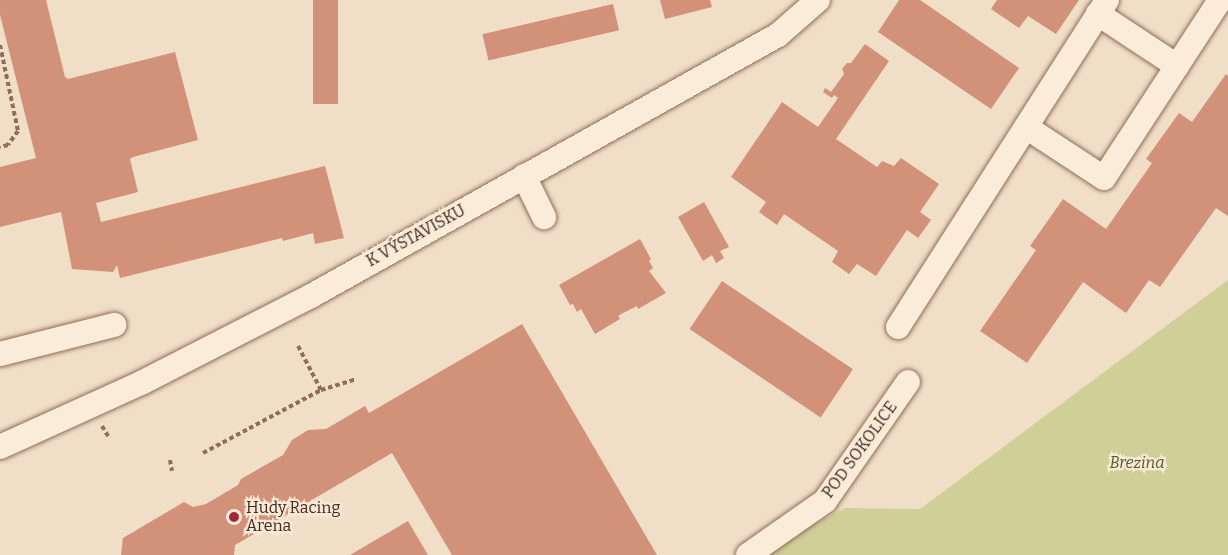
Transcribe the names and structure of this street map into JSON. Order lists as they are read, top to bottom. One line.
{"streets":{"street":["K VÝSTAVISKU","POD SOKOLICE"]},"parks":["Brezina"],"places":["Hudy Racing Arena"]}
